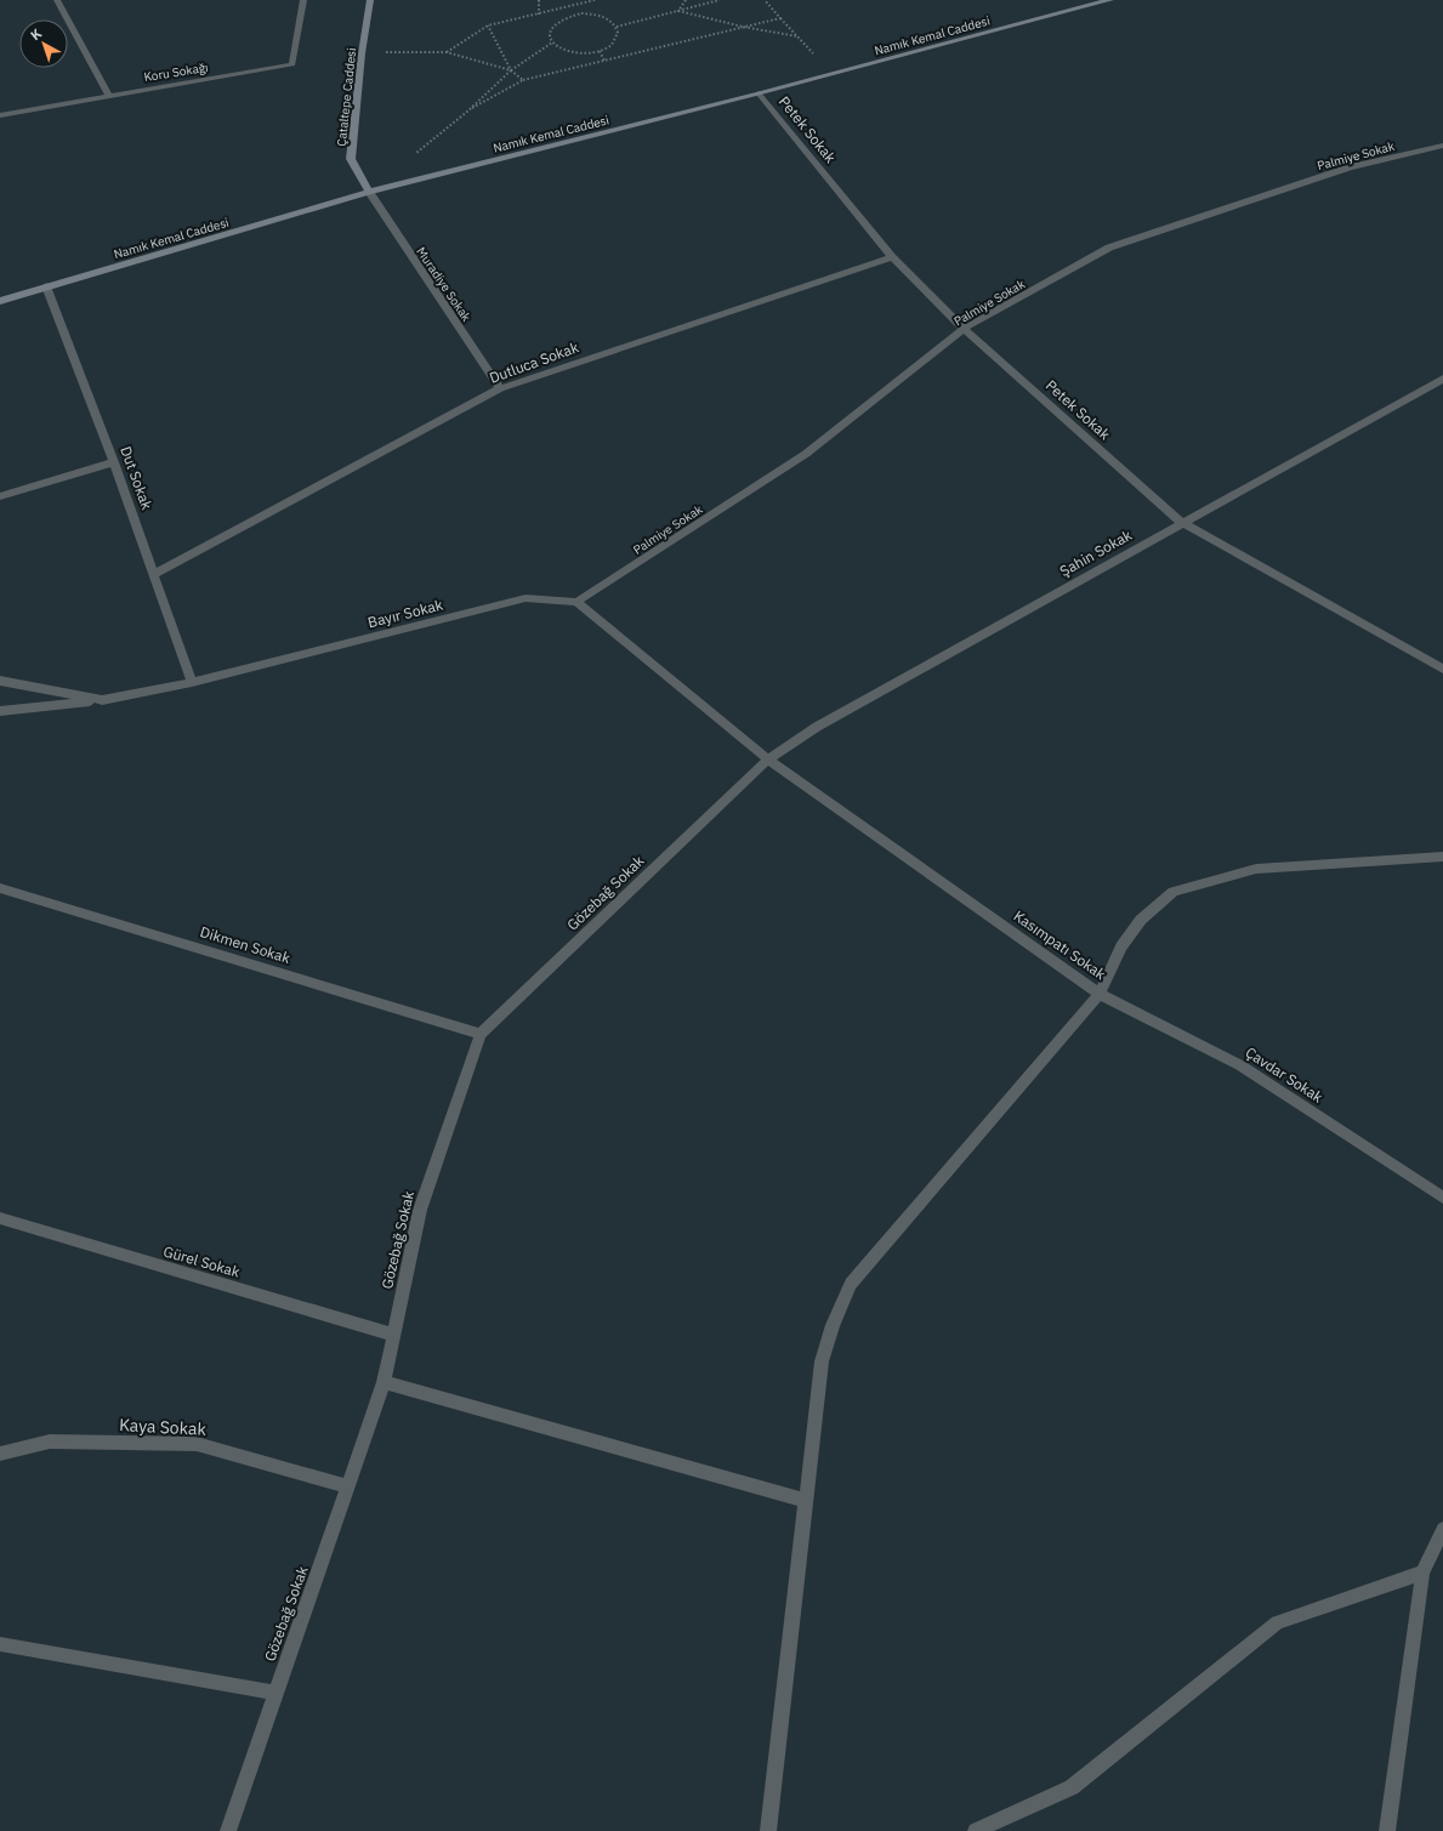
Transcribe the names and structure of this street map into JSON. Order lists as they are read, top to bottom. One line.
{"streets":{"main road":["Namık Kemal Caddesi","Çataltepe Caddesi"],"street":["Koru Sokağı","Petek Sokak","Palmiye Sokak","Muradiye Sokak","Dutluca Sokak","Dut Sokak","Şahin Sokak","Bayır Sokak","Gözebağ Sokak","Dikmen Sokak","Kasımpatı Sokak","Çavdar Sokak","Gürel Sokak","Kaya Sokak"]},"crossings":[["Namık Kemal Caddesi","Çataltepe Caddesi"],["Namık Kemal Caddesi","Petek Sokak"],["Namık Kemal Caddesi","Muradiye Sokak"],["Namık Kemal Caddesi","Dut Sokak"],["Çataltepe Caddesi","Muradiye Sokak"],["Petek Sokak","Palmiye Sokak"],["Petek Sokak","Dutluca Sokak"],["Petek Sokak","Şahin Sokak"],["Palmiye Sokak","Bayır Sokak"],["Muradiye Sokak","Dutluca Sokak"],["Dutluca Sokak","Dut Sokak"],["Dut Sokak","Bayır Sokak"],["Şahin Sokak","Gözebağ Sokak"],["Şahin Sokak","Kasımpatı Sokak"],["Gözebağ Sokak","Dikmen Sokak"],["Gözebağ Sokak","Kasımpatı Sokak"],["Gözebağ Sokak","Gürel Sokak"],["Gözebağ Sokak","Kaya Sokak"],["Kasımpatı Sokak","Çavdar Sokak"]],"north":"top left"}
